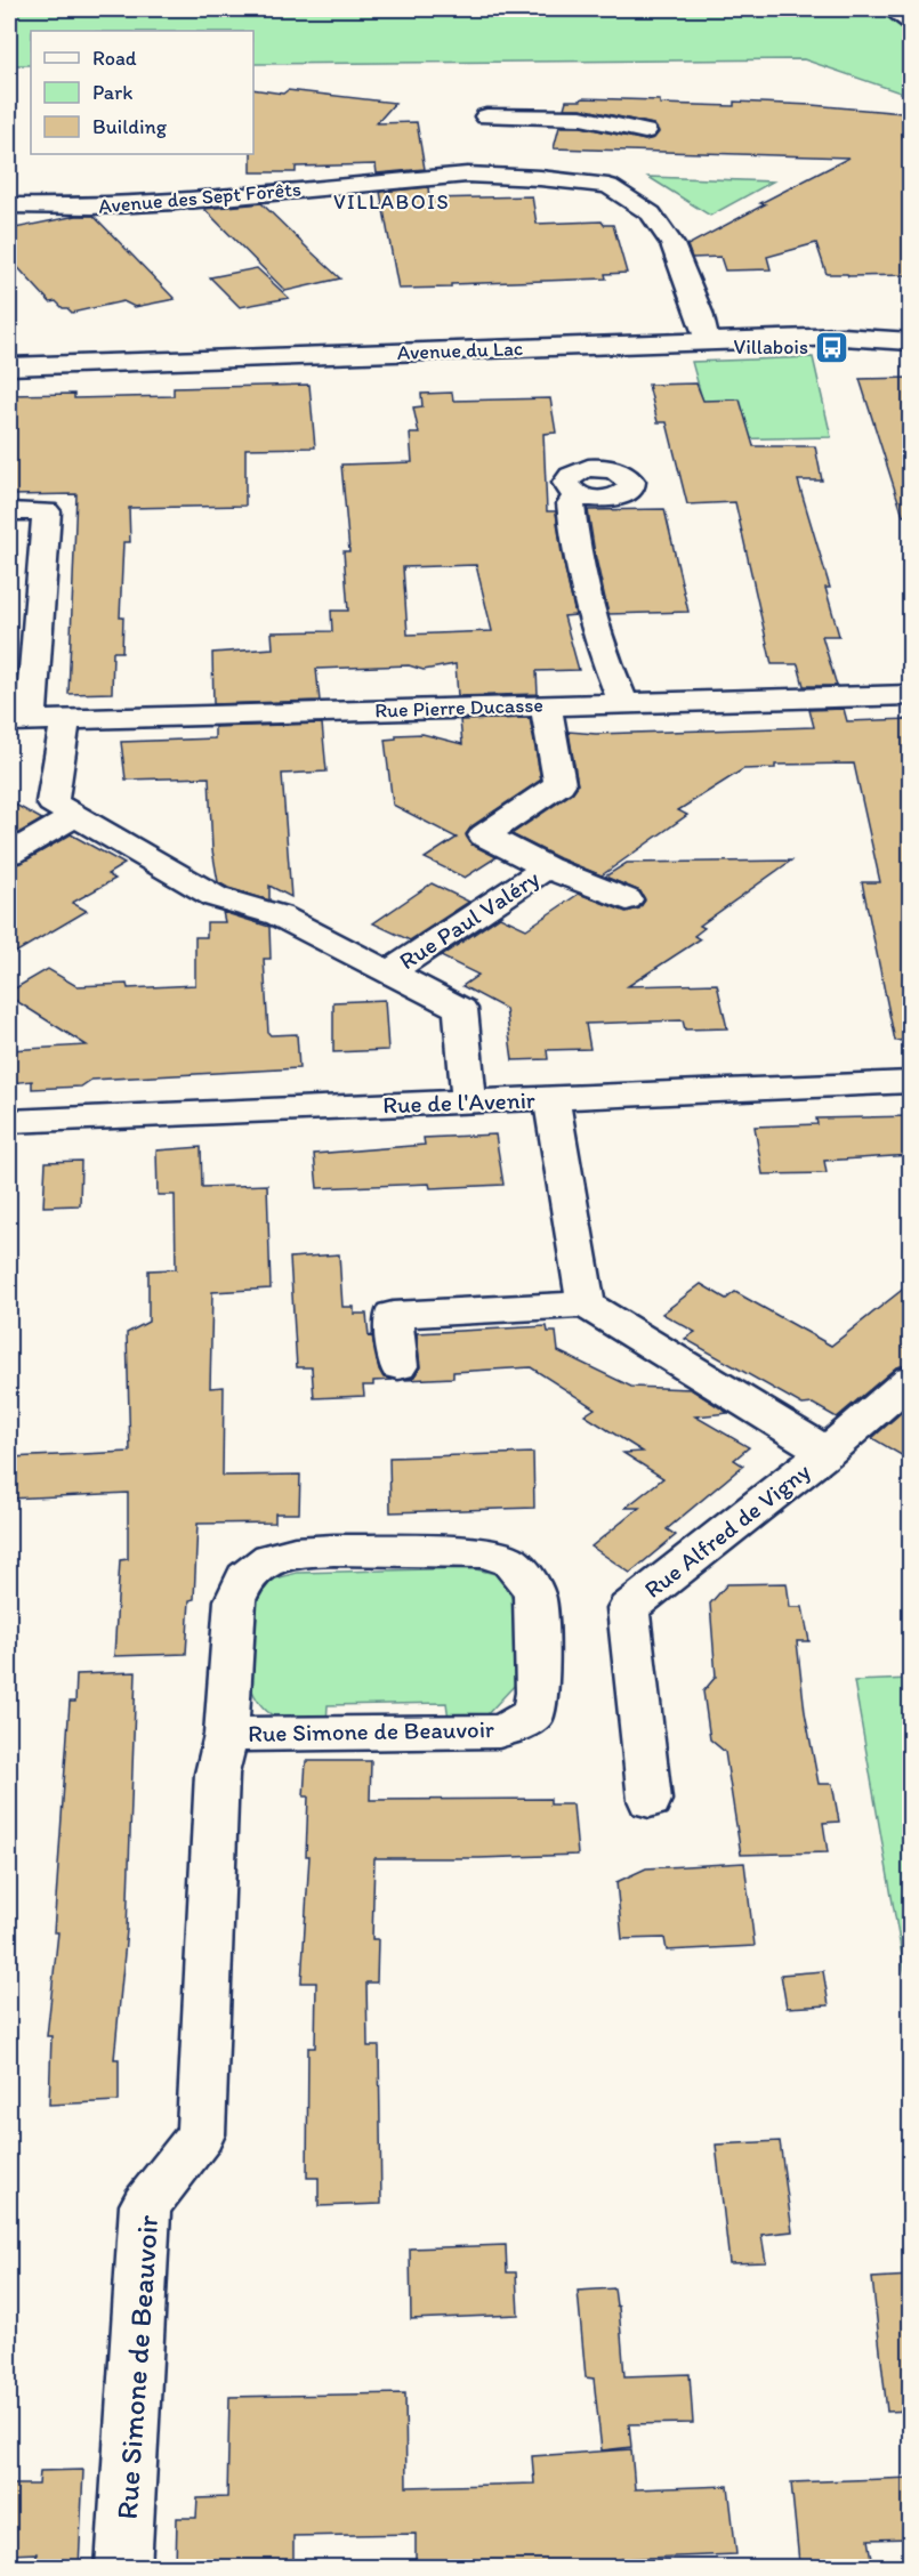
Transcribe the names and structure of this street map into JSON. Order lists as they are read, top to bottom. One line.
{"streets":{"street":["Avenue des Sept Forêts","Avenue du Lac","Rue Pierre Ducasse","Rue Paul Valéry","Rue de l'Avenir","Rue Alfred de Vigny","Rue Simone de Beauvoir"]},"crossings":[["Avenue des Sept Forêts","Avenue du Lac"],["Rue Pierre Ducasse","Rue Paul Valéry"]],"districts":["VILLABOIS"],"places":{"bus stop":["Villabois"]},"legend":["Road","Park","Building"]}
